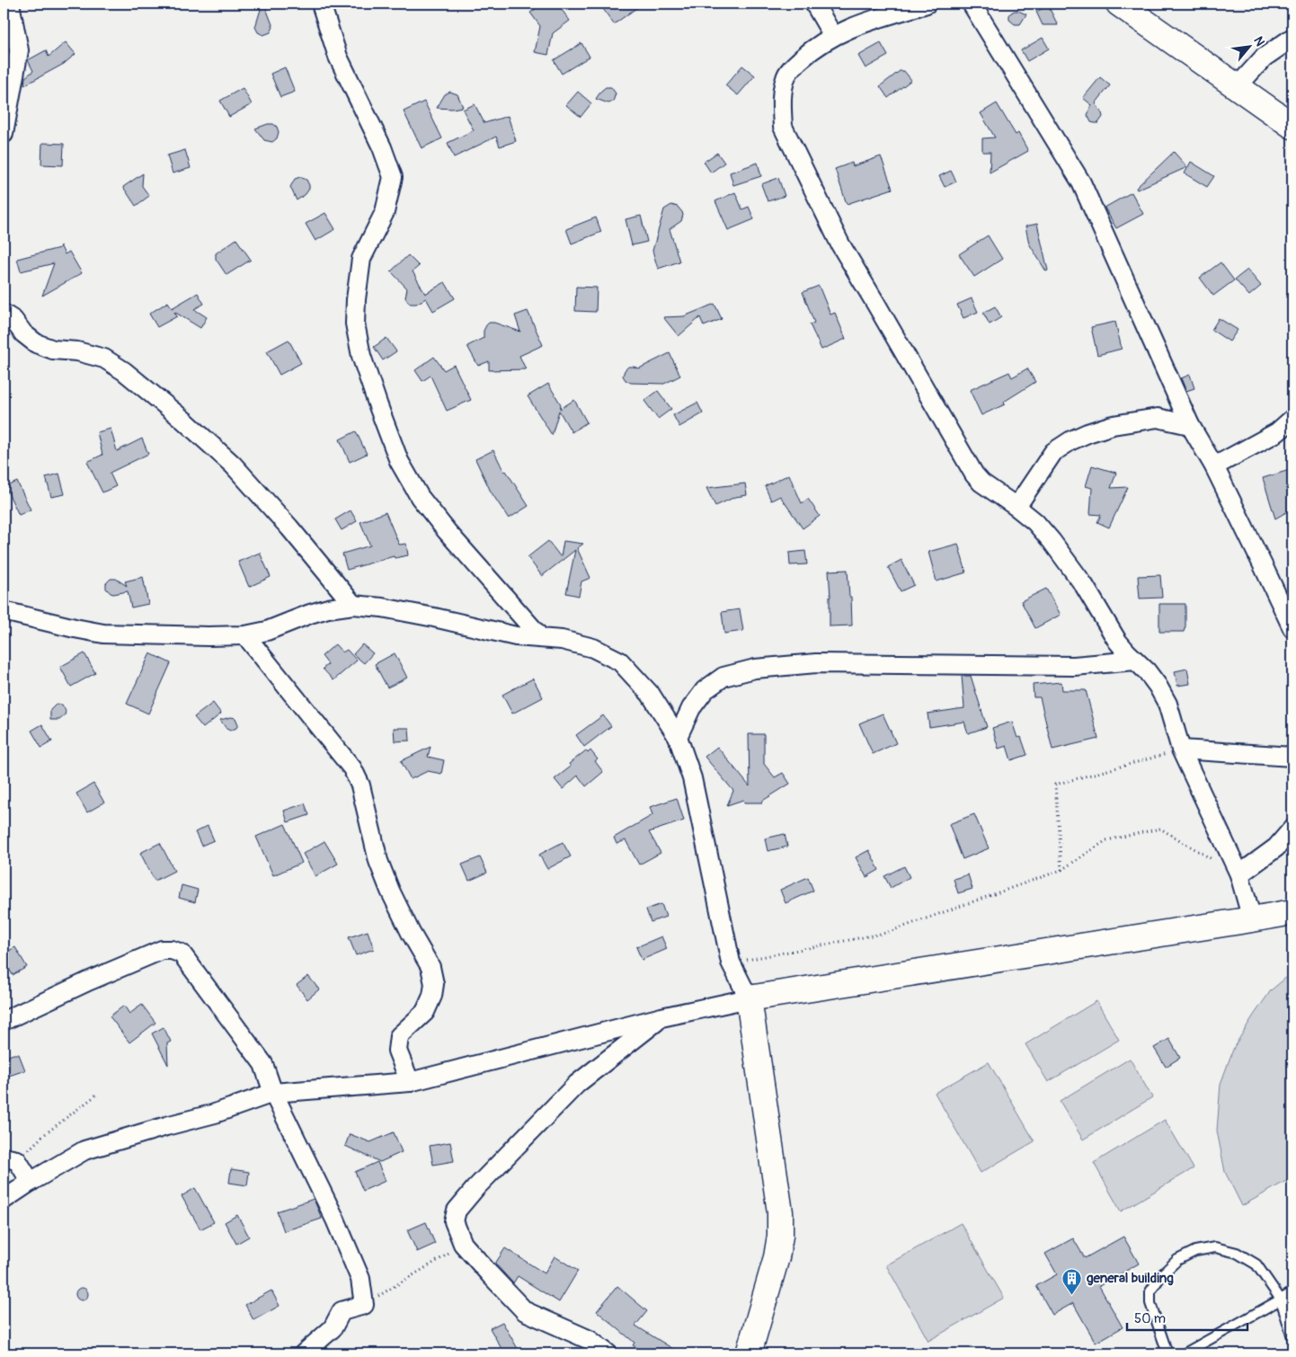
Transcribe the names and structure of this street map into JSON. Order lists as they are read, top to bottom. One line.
{"places":{"building":["general building"]},"scale_bar":"50 m","north":"top right"}
